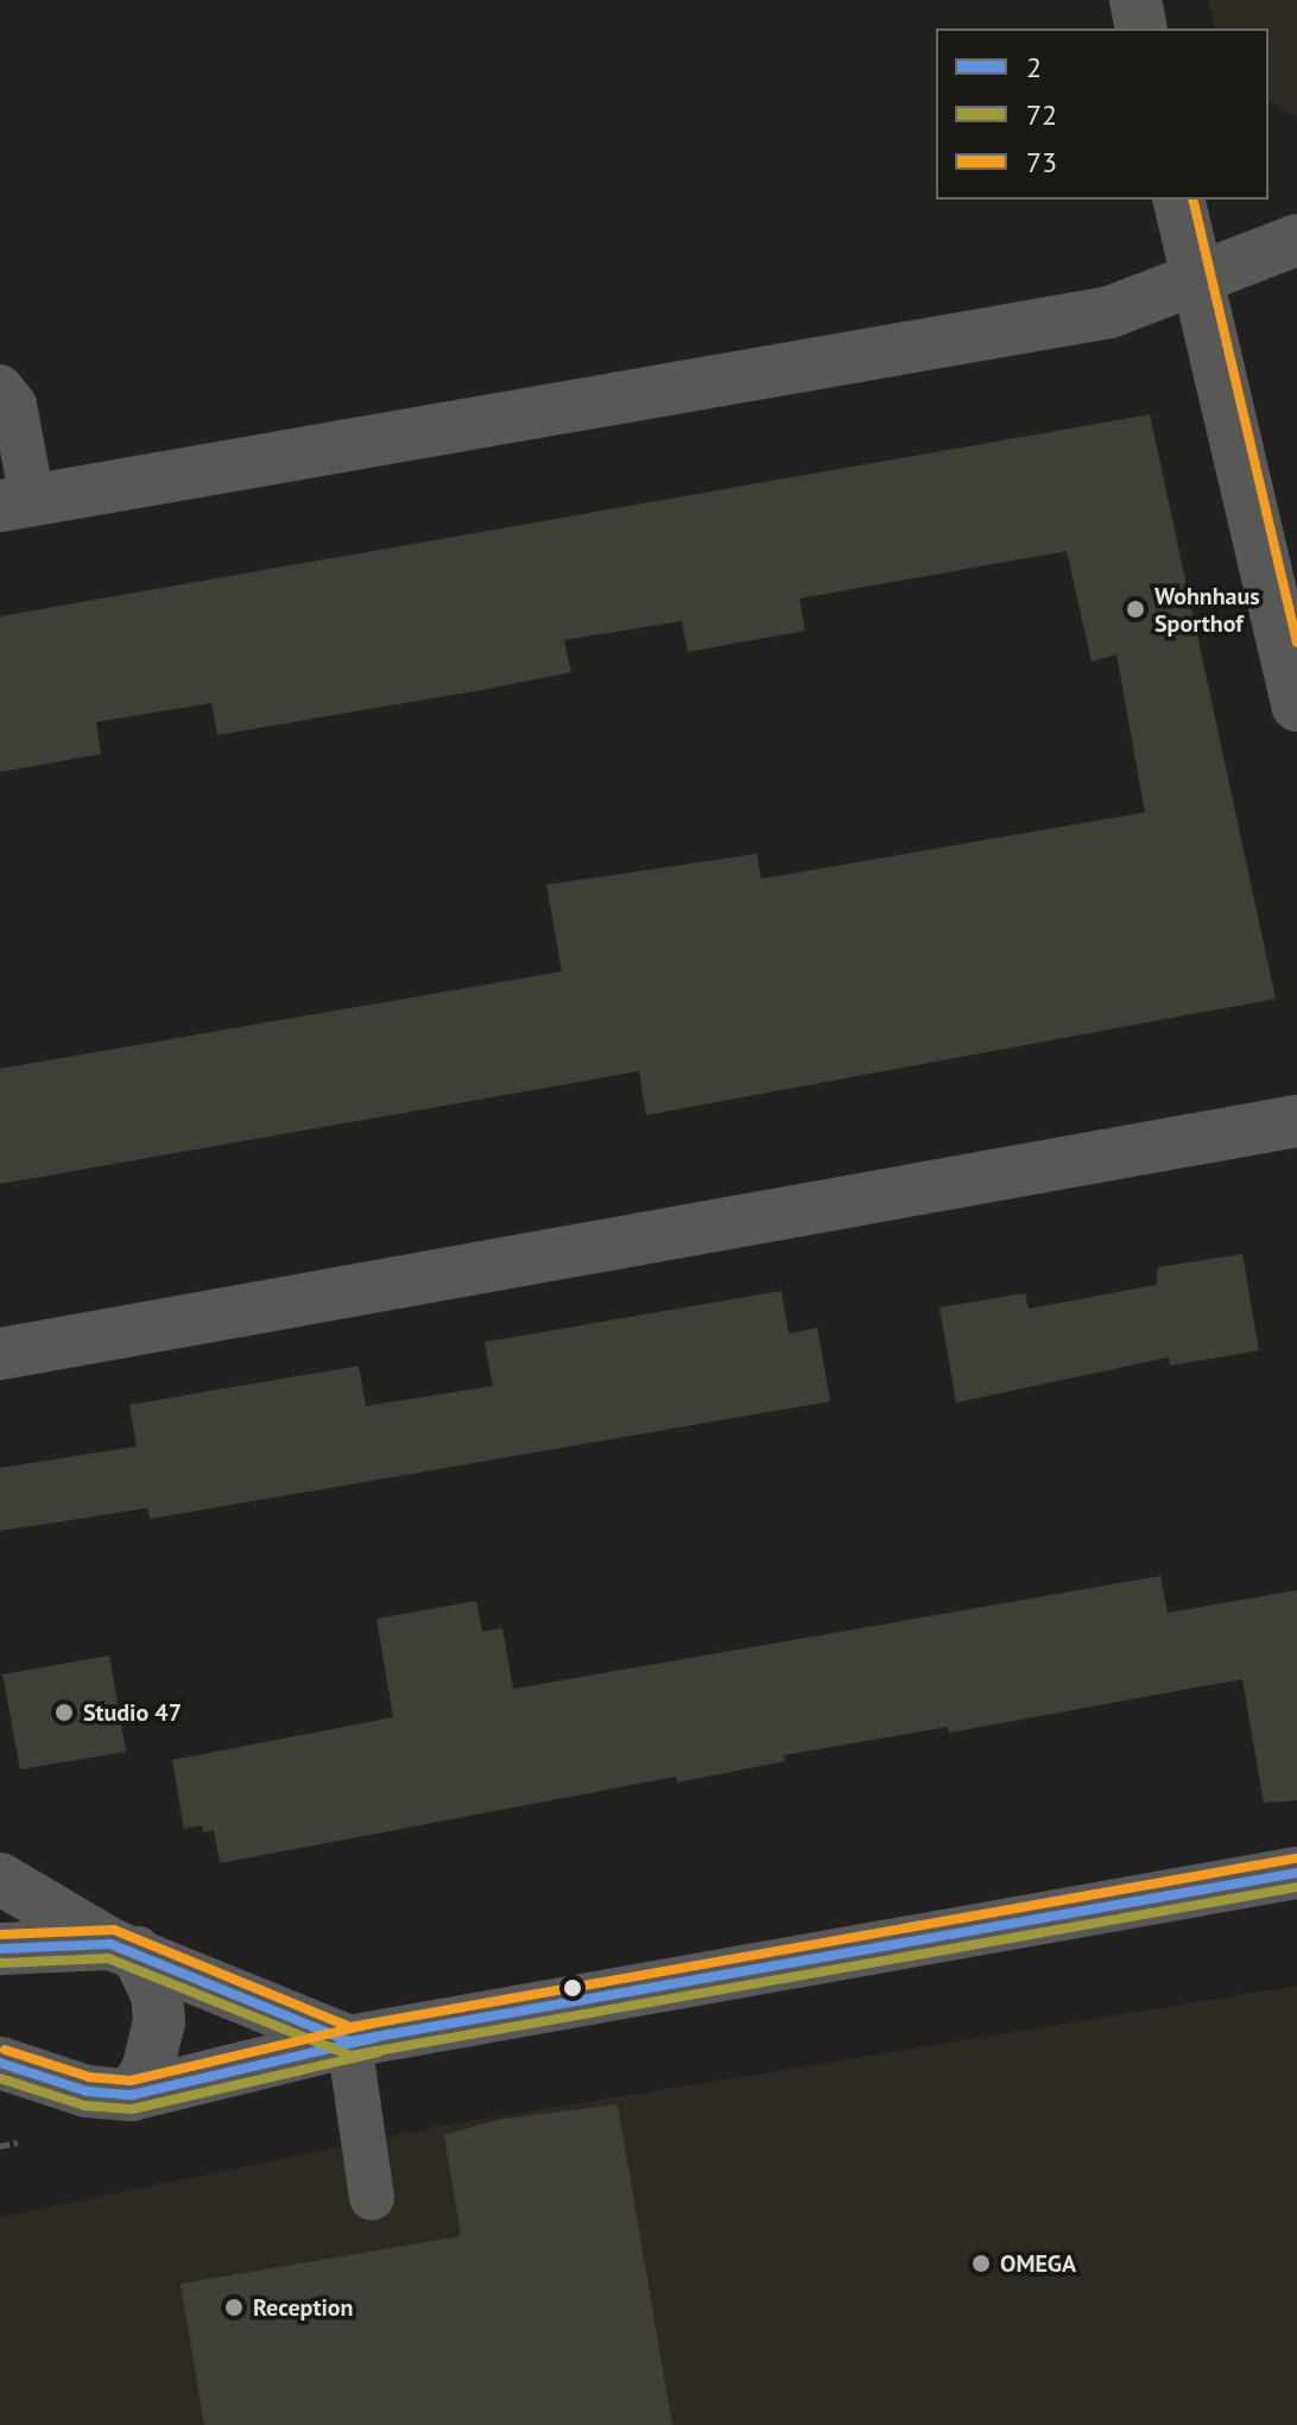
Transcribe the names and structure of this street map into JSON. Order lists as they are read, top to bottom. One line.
{"places":["Wohnhaus Sporthof","Studio 47","OMEGA","Reception"],"lines":["transit line 73","transit line 2","transit line 72"],"legend":["2","72","73"]}
